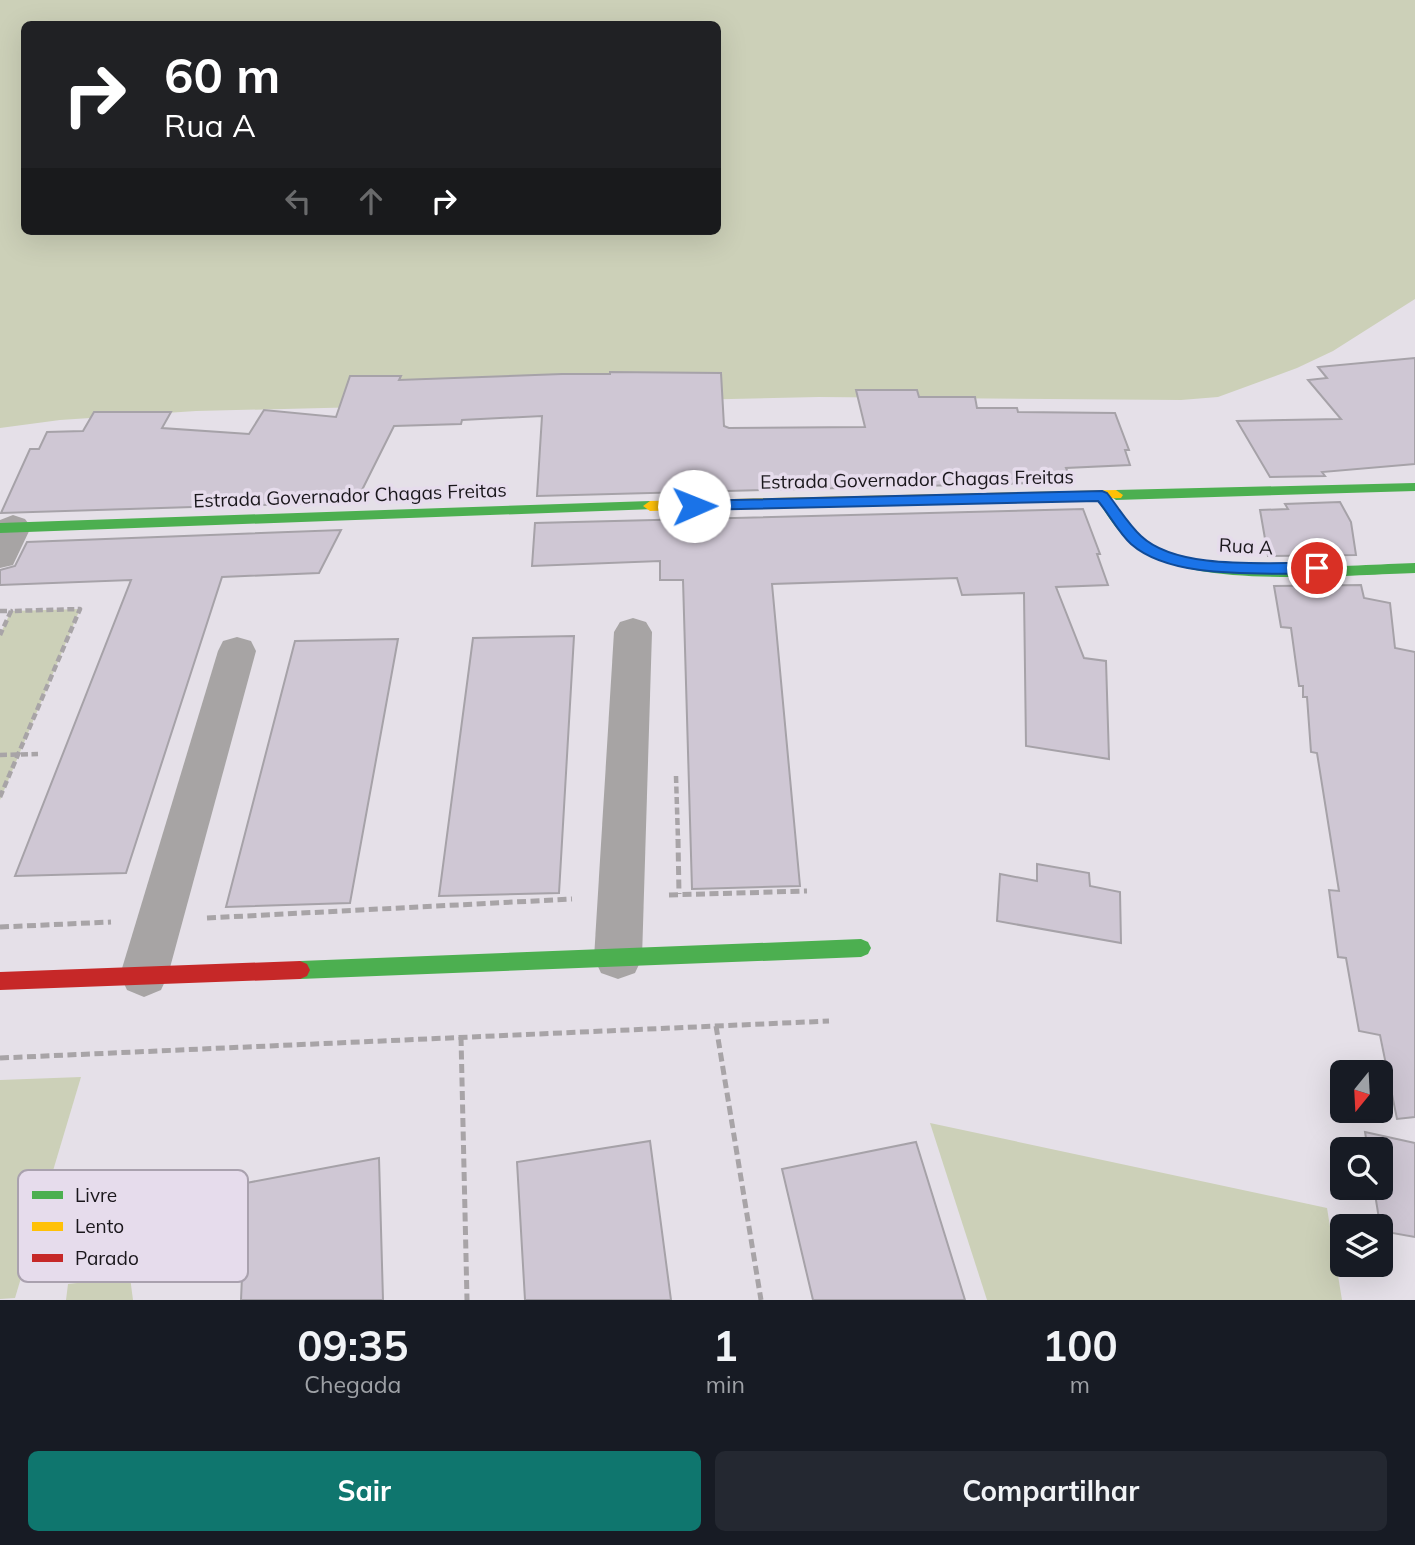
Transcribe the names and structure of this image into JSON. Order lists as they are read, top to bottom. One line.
{"streets":{"main road":["Estrada Governador Chagas Freitas","Rua A"]},"crossings":[["Estrada Governador Chagas Freitas","Rua A"]],"legend":["Livre","Lento","Parado"],"north":"bottom","page":{"turn":["60 m","Rua A"],"eta":["09:35","Chegada","1","min","100","m"],"buttons":["Sair","Compartilhar"]}}
